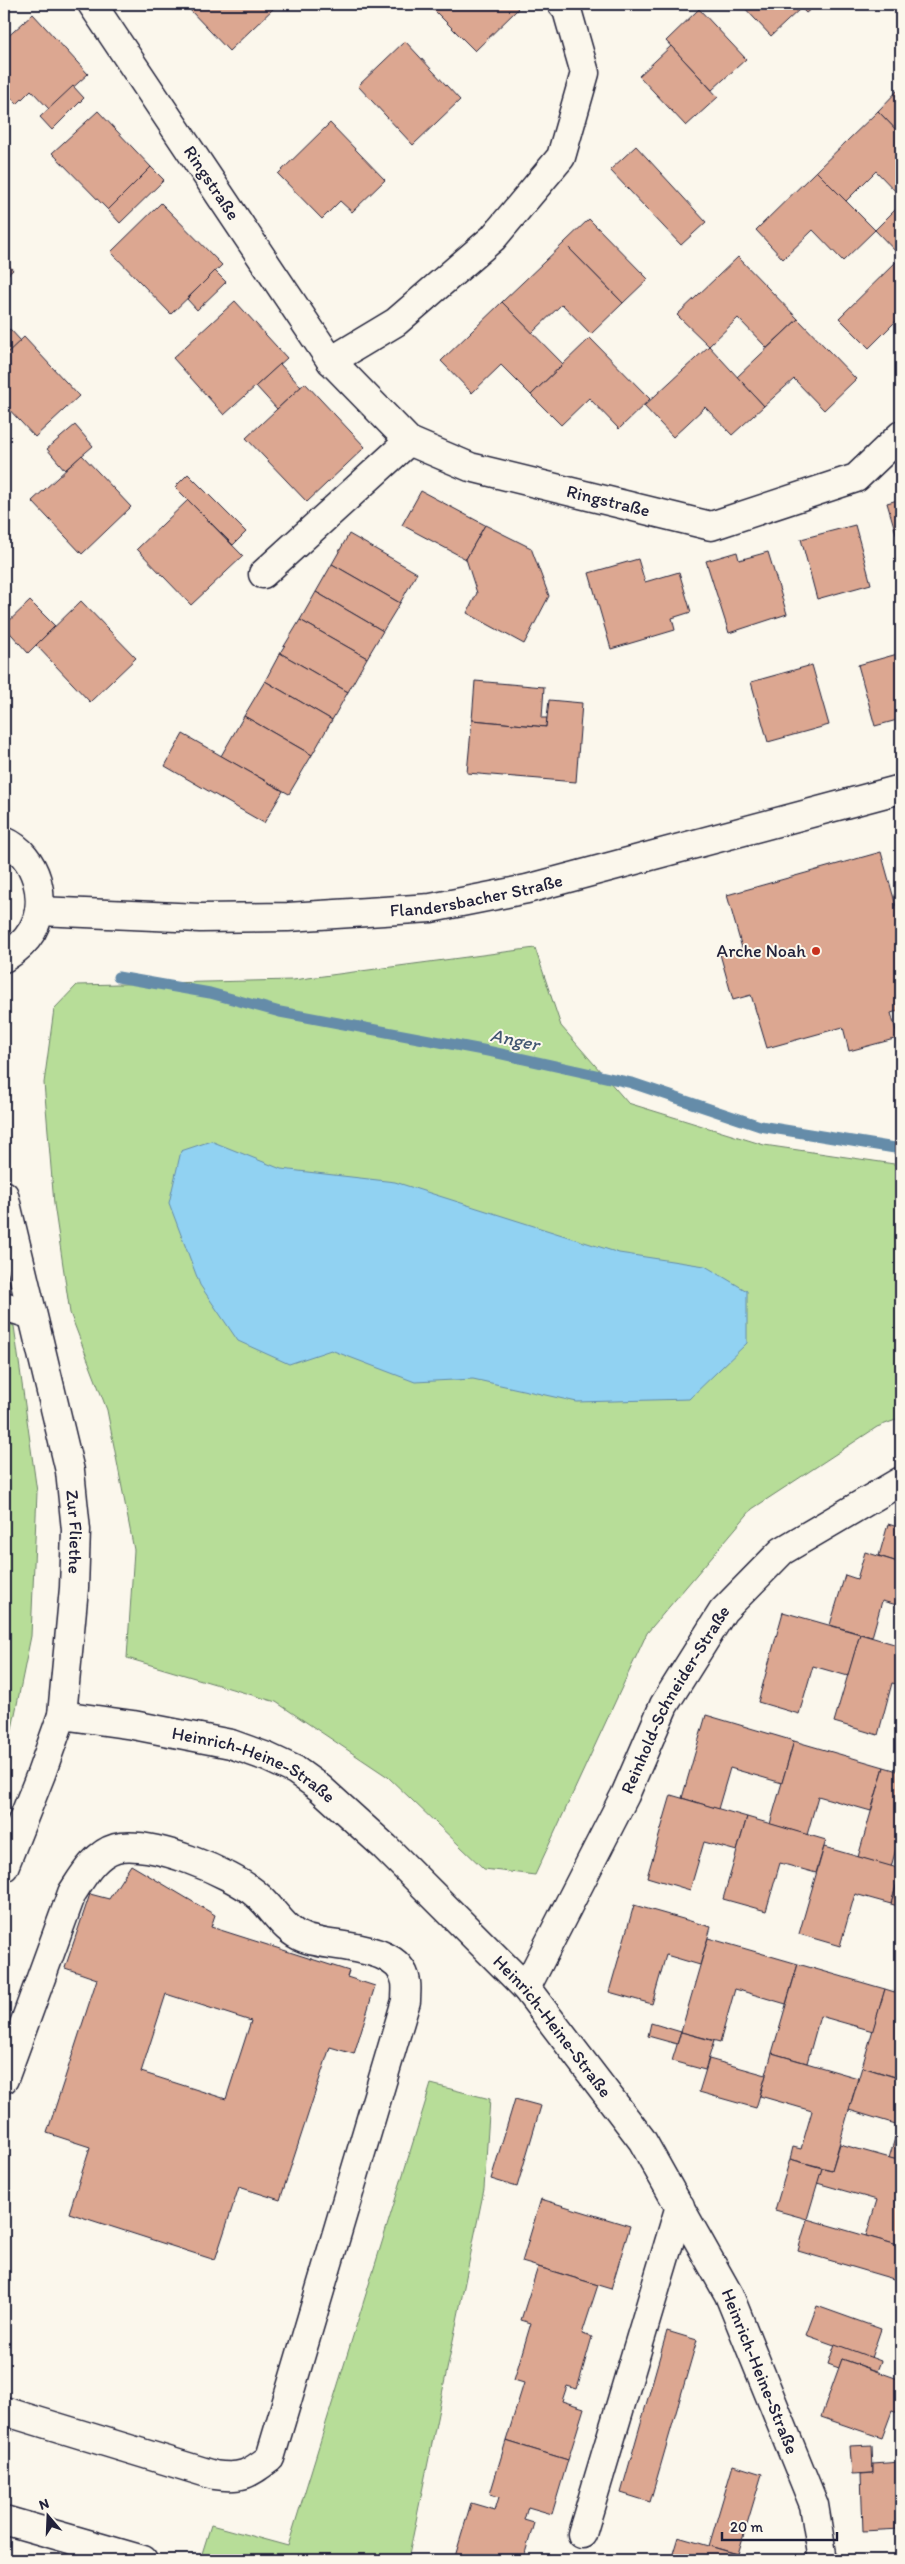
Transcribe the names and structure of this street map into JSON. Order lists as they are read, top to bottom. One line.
{"streets":{"street":["Ringstraße","Flandersbacher Straße","Zur Fliethe","Reinhold-Schneider-Straße","Heinrich-Heine-Straße"]},"crossings":[["Zur Fliethe","Heinrich-Heine-Straße"],["Reinhold-Schneider-Straße","Heinrich-Heine-Straße"]],"water":["Anger"],"places":["Arche Noah"],"scale_bar":"20 m","north":"top"}
